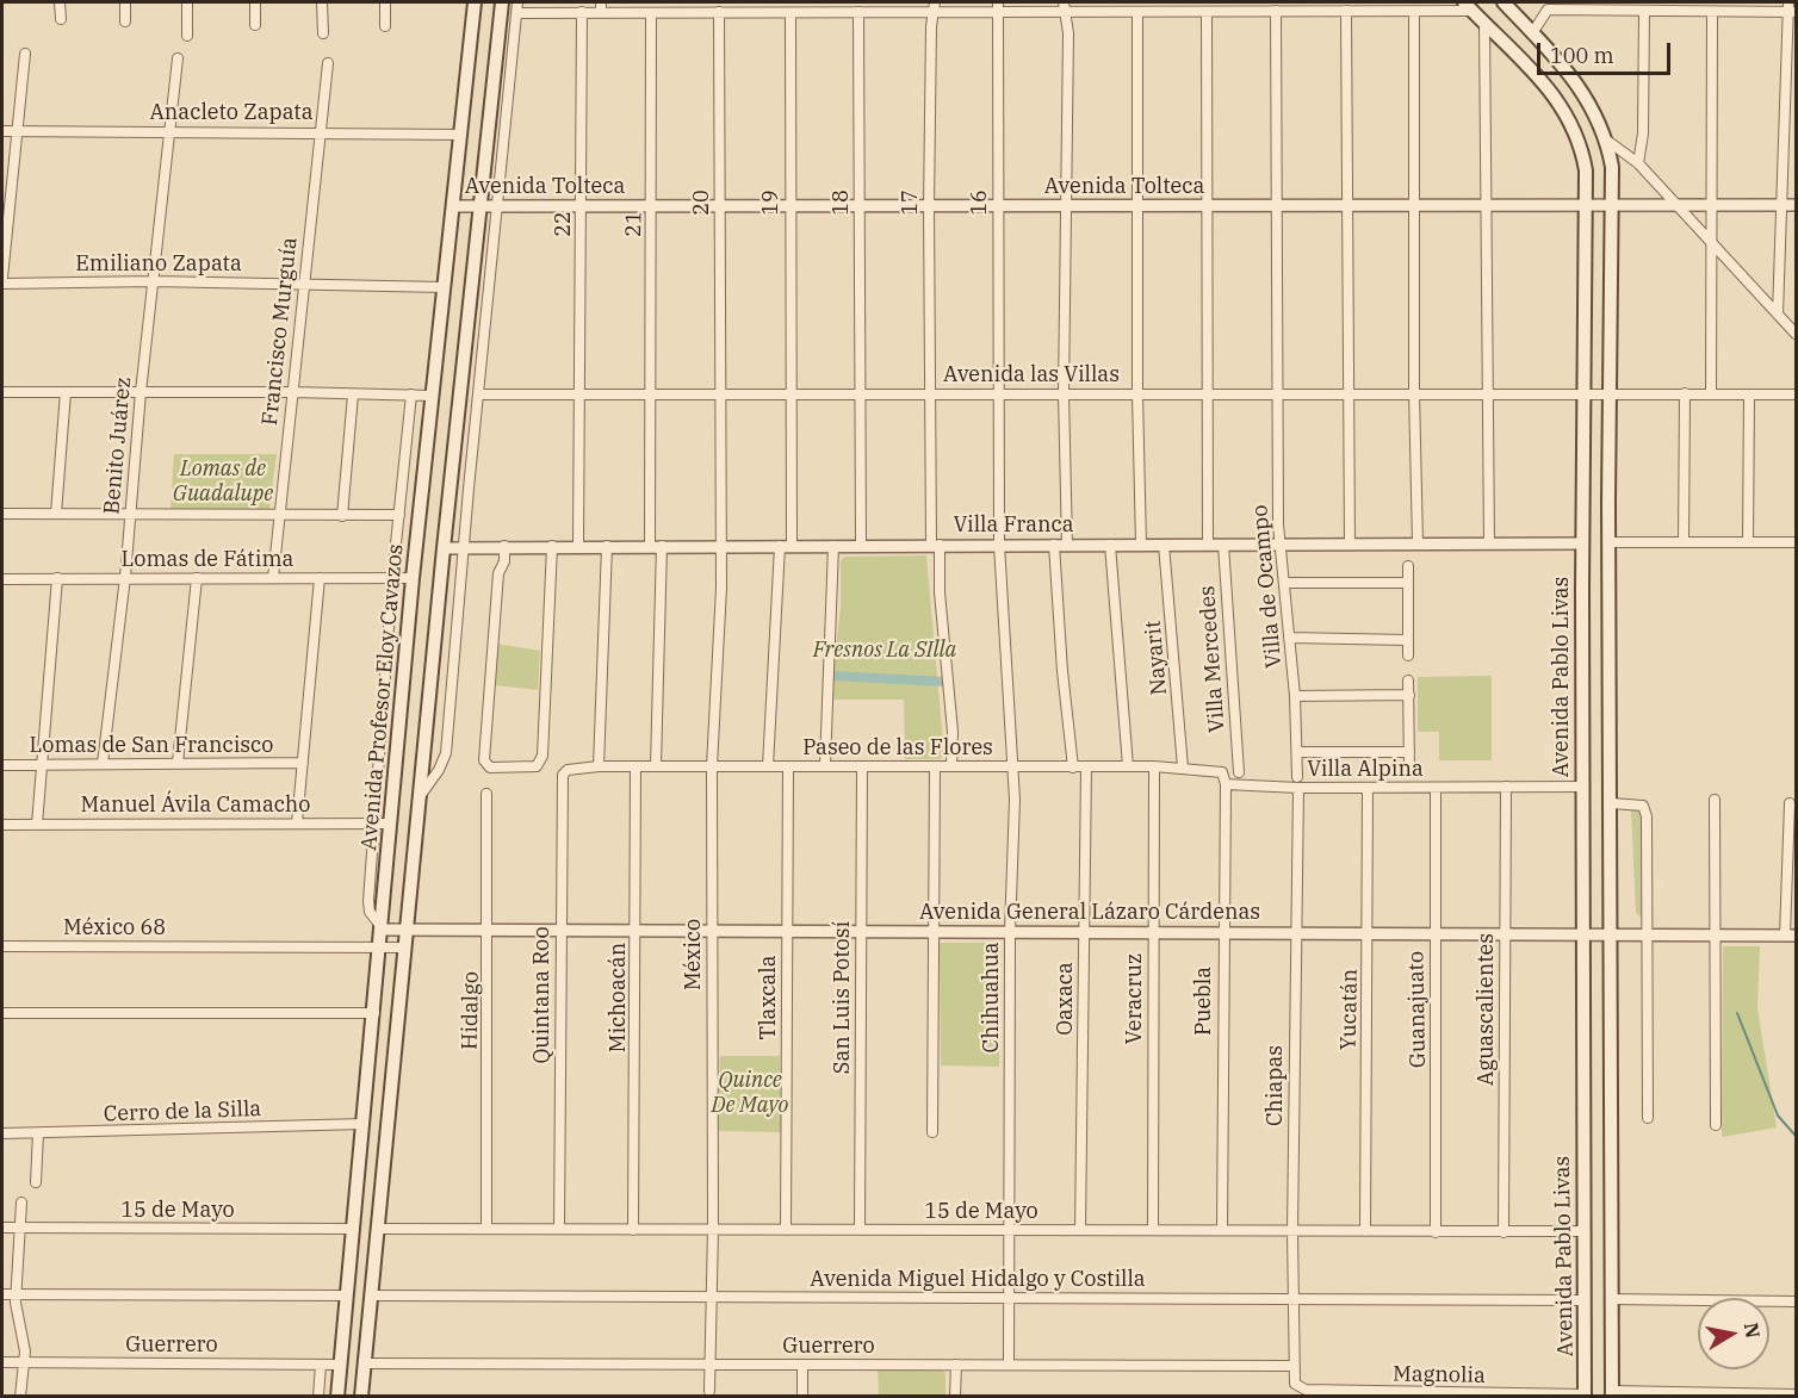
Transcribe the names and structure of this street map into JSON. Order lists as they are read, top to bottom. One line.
{"streets":{"main road":["Avenida Pablo Livas","Avenida Profesor Eloy Cavazos"],"street":["Anacleto Zapata","Avenida Tolteca","20","19","18","17","16","22","21","Emiliano Zapata","Francisco Murguía","Avenida las Villas","Benito Juárez","Villa Franca","Lomas de Fátima","Villa de Ocampo","Nayarit","Villa Mercedes","Lomas de San Francisco","Paseo de las Flores","Villa Alpina","Manuel Ávila Camacho","Avenida General Lázaro Cárdenas","México 68","México","Quintana Roo","Michoacán","Tlaxcala","San Luis Potosí","Chihuahua","Oaxaca","Veracruz","Puebla","Yucatán","Guanajuato","Aguascalientes","Hidalgo","Chiapas","Cerro de la Silla","15 de Mayo","Avenida Miguel Hidalgo y Costilla","Guerrero","Magnolia"]},"crossings":[["Anacleto Zapata","Francisco Murguía"],["Anacleto Zapata","Benito Juárez"],["Anacleto Zapata","Avenida Profesor Eloy Cavazos"],["Avenida Tolteca","20"],["Avenida Tolteca","19"],["Avenida Tolteca","18"],["Avenida Tolteca","17"],["Avenida Tolteca","16"],["Avenida Tolteca","22"],["Avenida Tolteca","21"],["Avenida Tolteca","Villa de Ocampo"],["Avenida Tolteca","Avenida Pablo Livas"],["Avenida Tolteca","Avenida Profesor Eloy Cavazos"],["20","Avenida las Villas"],["20","Villa Franca"],["20","México"],["19","Avenida las Villas"],["19","Villa Franca"],["19","Paseo de las Flores"],["18","Avenida las Villas"],["18","Villa Franca"],["17","Avenida las Villas"],["17","Villa Franca"],["17","Paseo de las Flores"],["16","Avenida las Villas"],["16","Villa Franca"],["16","Chihuahua"],["22","Avenida las Villas"],["22","Villa Franca"],["21","Avenida las Villas"],["21","Villa Franca"],["Emiliano Zapata","Francisco Murguía"],["Emiliano Zapata","Benito Juárez"],["Emiliano Zapata","Avenida Profesor Eloy Cavazos"],["Francisco Murguía","Lomas de Fátima"],["Avenida las Villas","Villa de Ocampo"],["Avenida las Villas","Avenida Pablo Livas"],["Avenida las Villas","Avenida Profesor Eloy Cavazos"],["Benito Juárez","Lomas de Fátima"],["Benito Juárez","Lomas de San Francisco"],["Villa Franca","Villa de Ocampo"],["Villa Franca","Nayarit"],["Villa Franca","Villa Mercedes"],["Villa Franca","Avenida Pablo Livas"],["Villa Franca","Avenida Profesor Eloy Cavazos"],["Villa Franca","México"],["Villa Franca","Chihuahua"],["Lomas de Fátima","Avenida Profesor Eloy Cavazos"],["Villa de Ocampo","Villa Alpina"],["Villa de Ocampo","Chiapas"],["Nayarit","Paseo de las Flores"],["Avenida Pablo Livas","Villa Alpina"],["Avenida Pablo Livas","Avenida General Lázaro Cárdenas"],["Avenida Pablo Livas","15 de Mayo"],["Avenida Pablo Livas","Avenida Miguel Hidalgo y Costilla"],["Avenida Pablo Livas","Magnolia"],["Avenida Profesor Eloy Cavazos","Manuel Ávila Camacho"],["Avenida Profesor Eloy Cavazos","Avenida General Lázaro Cárdenas"],["Avenida Profesor Eloy Cavazos","México 68"],["Avenida Profesor Eloy Cavazos","Cerro de la Silla"],["Avenida Profesor Eloy Cavazos","15 de Mayo"],["Avenida Profesor Eloy Cavazos","Avenida Miguel Hidalgo y Costilla"],["Avenida Profesor Eloy Cavazos","Guerrero"],["Paseo de las Flores","México"],["Paseo de las Flores","Quintana Roo"],["Paseo de las Flores","Michoacán"],["Paseo de las Flores","Tlaxcala"],["Paseo de las Flores","San Luis Potosí"],["Paseo de las Flores","Chihuahua"],["Paseo de las Flores","Oaxaca"],["Paseo de las Flores","Veracruz"],["Paseo de las Flores","Puebla"],["Villa Alpina","Puebla"],["Villa Alpina","Yucatán"],["Villa Alpina","Guanajuato"],["Villa Alpina","Aguascalientes"],["Villa Alpina","Chiapas"],["Avenida General Lázaro Cárdenas","México"],["Avenida General Lázaro Cárdenas","Quintana Roo"],["Avenida General Lázaro Cárdenas","Michoacán"],["Avenida General Lázaro Cárdenas","Tlaxcala"],["Avenida General Lázaro Cárdenas","San Luis Potosí"],["Avenida General Lázaro Cárdenas","Chihuahua"],["Avenida General Lázaro Cárdenas","Oaxaca"],["Avenida General Lázaro Cárdenas","Veracruz"],["Avenida General Lázaro Cárdenas","Puebla"],["Avenida General Lázaro Cárdenas","Yucatán"],["Avenida General Lázaro Cárdenas","Guanajuato"],["Avenida General Lázaro Cárdenas","Aguascalientes"],["Avenida General Lázaro Cárdenas","Hidalgo"],["Avenida General Lázaro Cárdenas","Chiapas"],["México","15 de Mayo"],["México","Avenida Miguel Hidalgo y Costilla"],["México","Guerrero"],["Quintana Roo","15 de Mayo"],["Michoacán","15 de Mayo"],["Tlaxcala","15 de Mayo"],["San Luis Potosí","15 de Mayo"],["Chihuahua","15 de Mayo"],["Chihuahua","Avenida Miguel Hidalgo y Costilla"],["Chihuahua","Guerrero"],["Oaxaca","15 de Mayo"],["Veracruz","15 de Mayo"],["Puebla","15 de Mayo"],["Yucatán","15 de Mayo"],["Guanajuato","15 de Mayo"],["Aguascalientes","15 de Mayo"],["Hidalgo","15 de Mayo"],["Chiapas","15 de Mayo"],["Chiapas","Avenida Miguel Hidalgo y Costilla"],["Chiapas","Guerrero"],["Chiapas","Magnolia"]],"parks":["Lomas de Guadalupe","Fresnos La SIlla","Quince De Mayo"],"scale_bar":"100 m","north":"right"}
